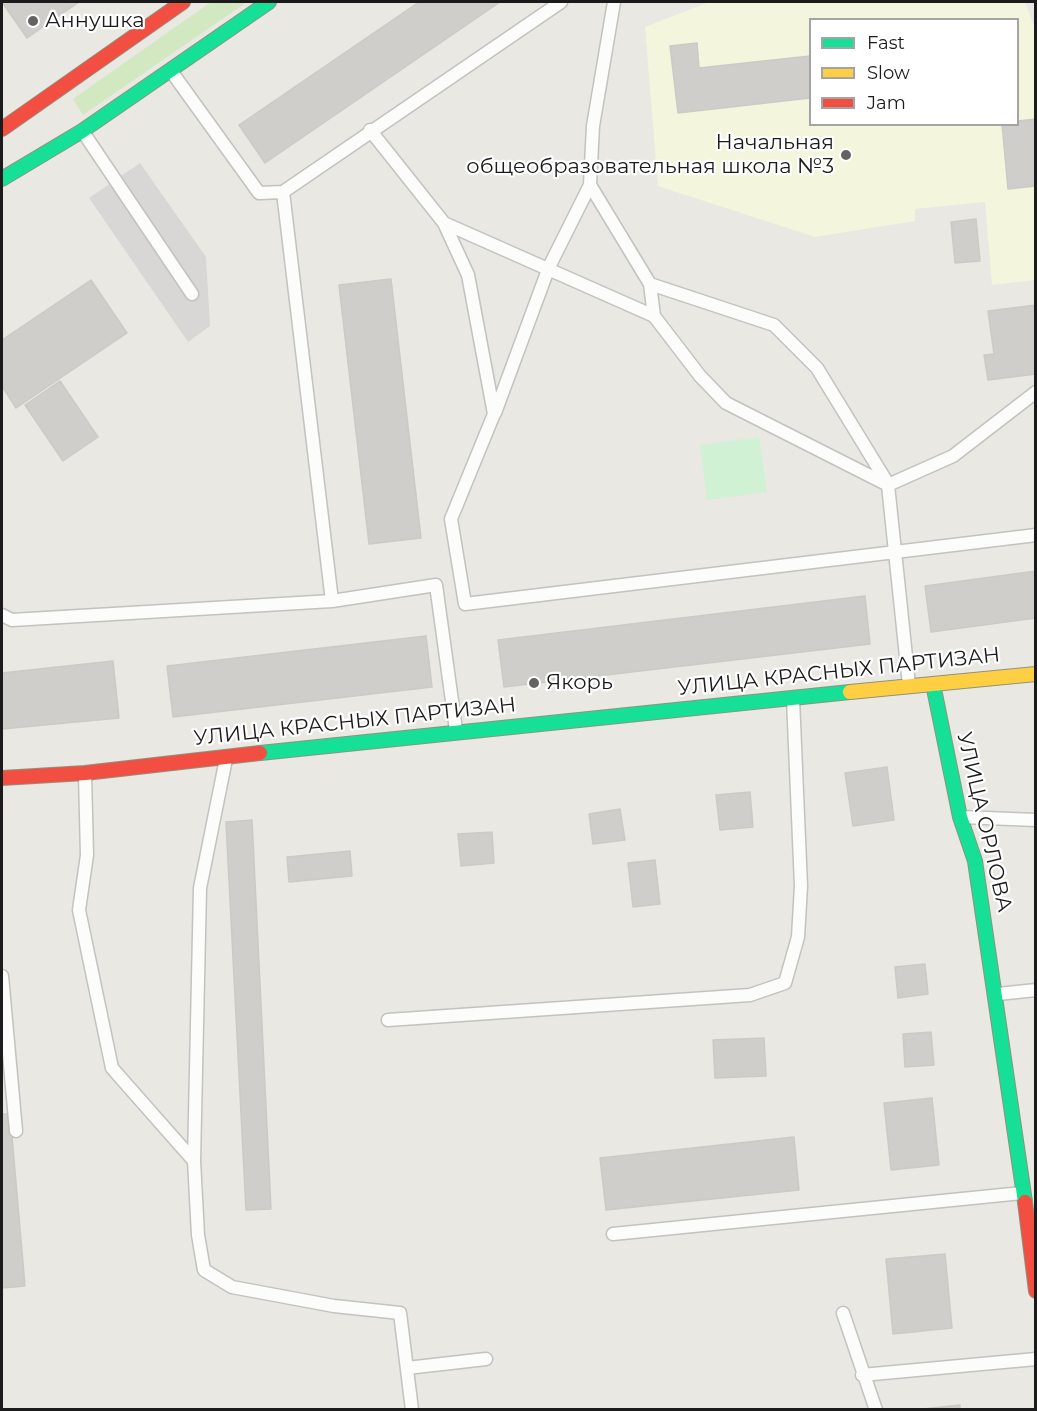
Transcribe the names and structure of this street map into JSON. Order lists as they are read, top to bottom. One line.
{"streets":{"main road":["УЛИЦА КРАСНЫХ ПАРТИЗАН","УЛИЦА ОРЛОВА"]},"crossings":[["УЛИЦА КРАСНЫХ ПАРТИЗАН","УЛИЦА ОРЛОВА"]],"places":["Аннушка","Начальная общеобразовательная школа №3","Якорь"],"legend":["Fast","Slow","Jam"]}
